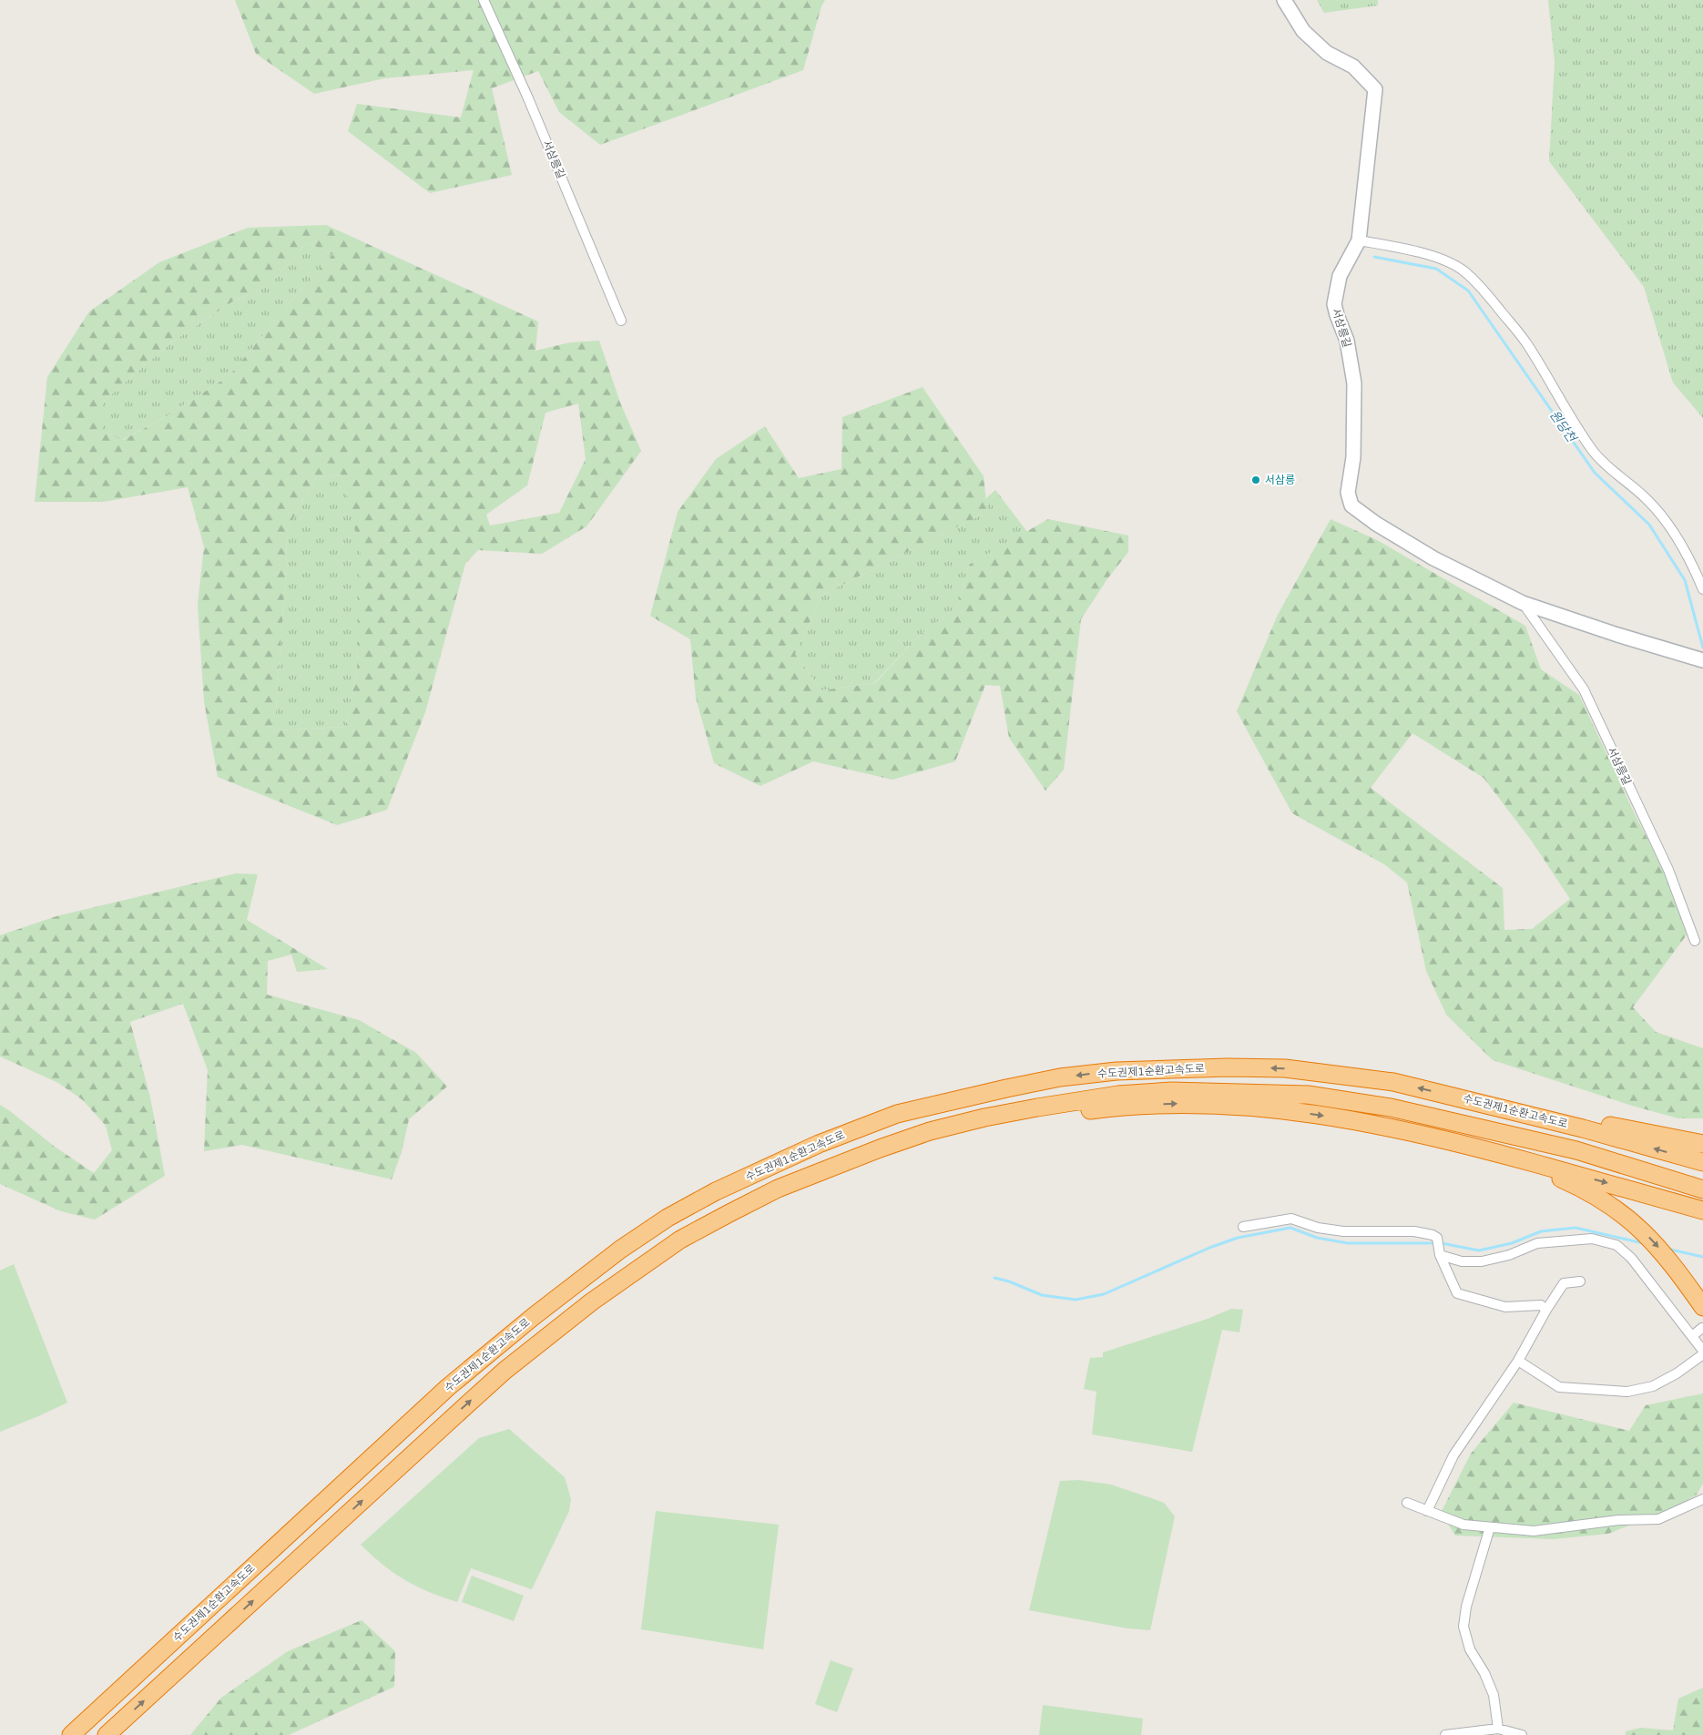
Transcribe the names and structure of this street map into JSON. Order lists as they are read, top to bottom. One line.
{"streets":{"highway":["수도권제1순환고속도로"],"street":["서삼릉길"]},"water":["원당천"],"places":["서삼릉"]}
